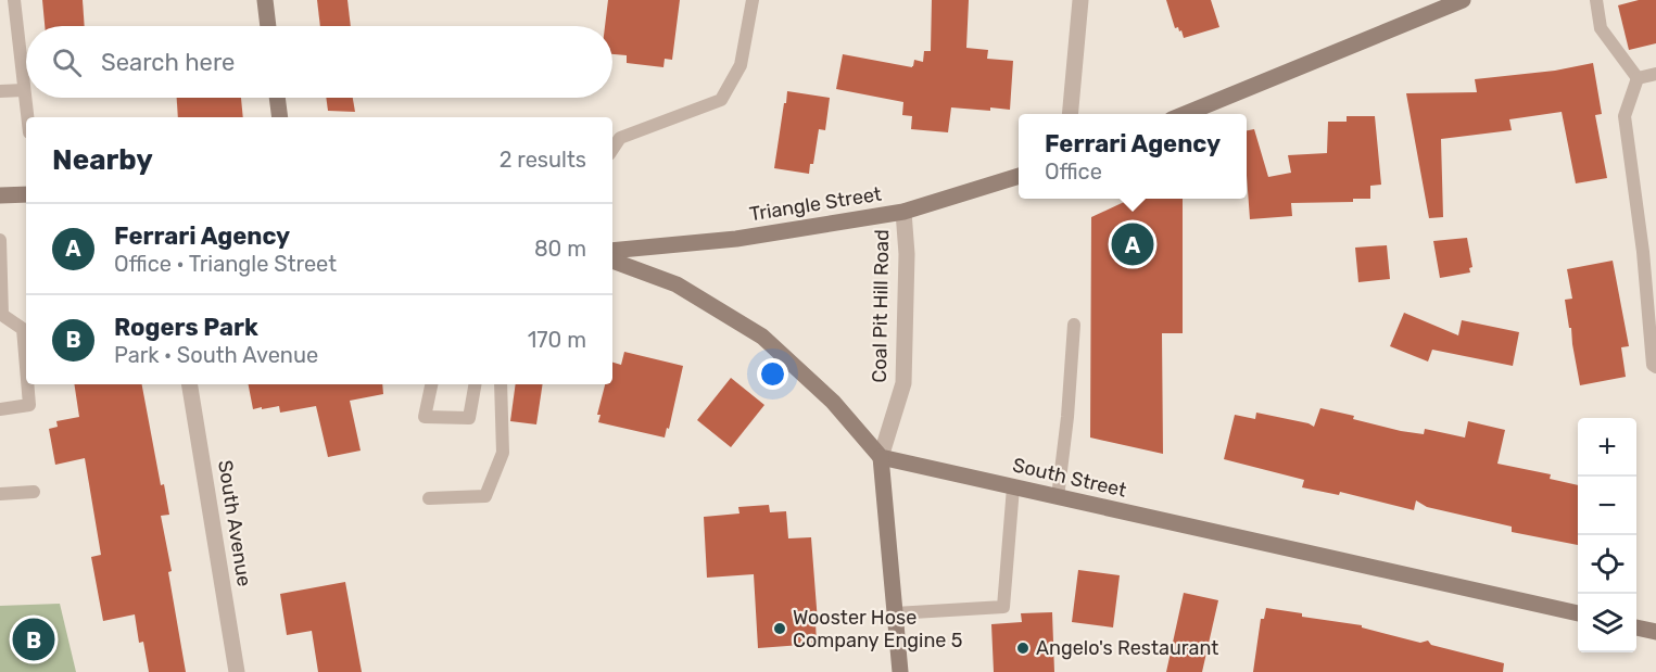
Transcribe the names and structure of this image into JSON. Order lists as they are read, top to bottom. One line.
{"streets":{"main road":["Triangle Street","Coal Pit Hill Road","South Street"],"street":["South Avenue"]},"crossings":[["Triangle Street","Coal Pit Hill Road"],["Coal Pit Hill Road","South Street"]],"places":["Wooster Hose Company Engine 5","Angelo's Restaurant"],"page":{"search":"Search here","popup":["Ferrari Agency","Office"],"heading":["Nearby","2 results"],"list":[{"mark":"A","name":"Ferrari Agency","note":"Office · Triangle Street","value":"80 m"},{"mark":"B","name":"Rogers Park","note":"Park · South Avenue","value":"170 m"}],"pins":["A","B"],"map_buttons":["+","−"]}}
